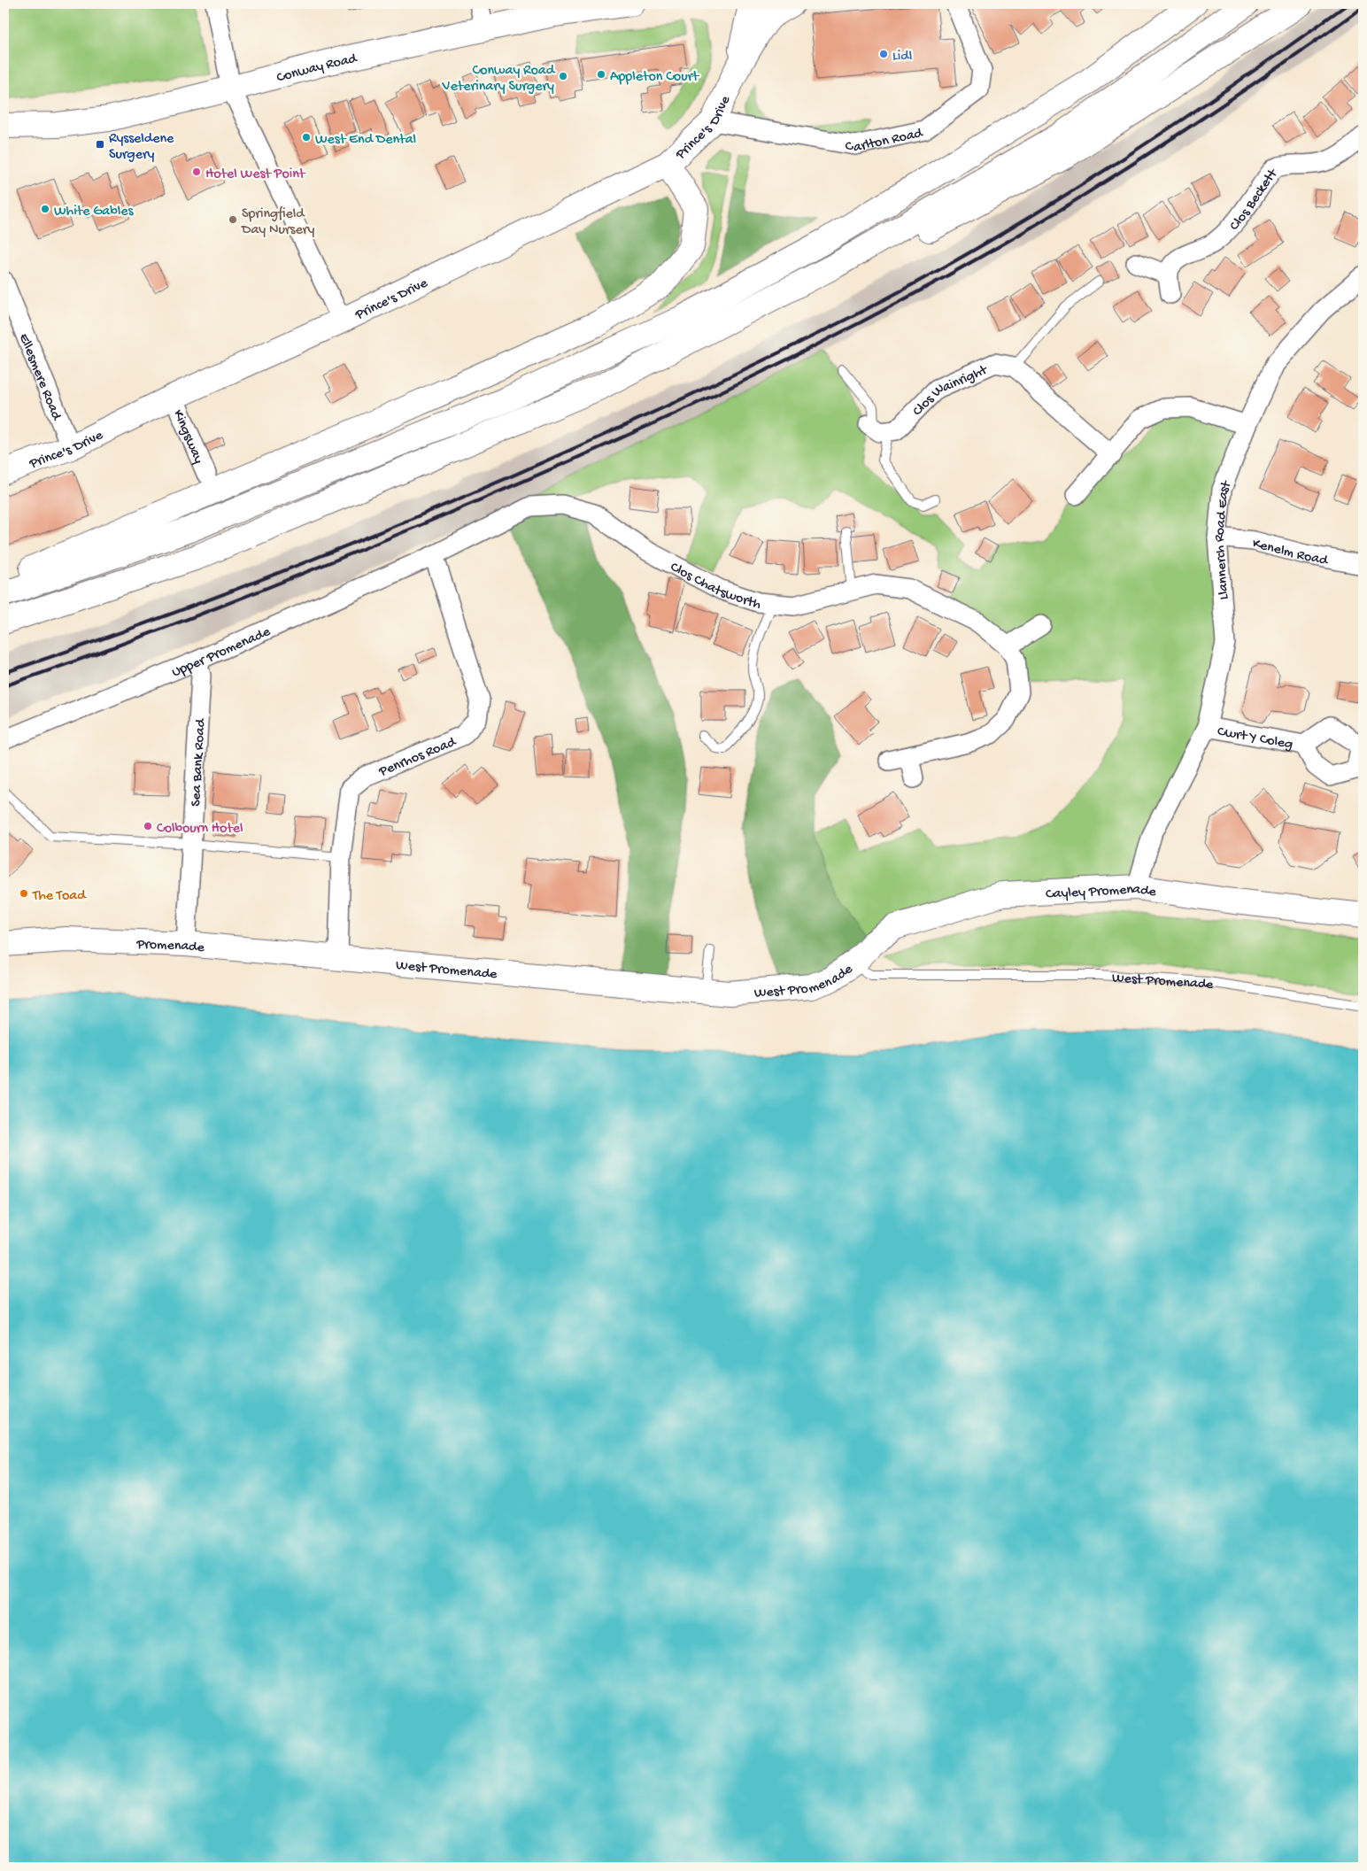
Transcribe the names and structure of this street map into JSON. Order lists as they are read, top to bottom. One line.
{"streets":{"main road":["Conway Road","Prince's Drive","Cayley Promenade","Promenade","West Promenade"],"street":["Carlton Road","Clos Beckett","Ellesmere Road","Clos Wainright","Kingsway","Llannerch Road East","Kenelm Road","Clos Chatsworth","Upper Promenade","Cwrt Y Coleg","Penrhos Road","Sea Bank Road"]},"crossings":[["Prince's Drive","Carlton Road"],["Prince's Drive","Ellesmere Road"],["Prince's Drive","Kingsway"],["Llannerch Road East","Kenelm Road"],["Llannerch Road East","Cwrt Y Coleg"],["Llannerch Road East","Cayley Promenade"],["Clos Chatsworth","Upper Promenade"],["Clos Chatsworth","Penrhos Road"],["Upper Promenade","Penrhos Road"],["Upper Promenade","Sea Bank Road"],["Penrhos Road","Promenade"],["Penrhos Road","West Promenade"],["Sea Bank Road","Promenade"],["Cayley Promenade","West Promenade"],["Promenade","West Promenade"]],"places":{"other":["Lidl","Appleton Court","Conway Road Veterinary Surgery","West End Dental","Hotel West Point","White Gables","Springfield Day Nursery","Colbourn Hotel","The Toad"],"transit":["Rysseldene Surgery"]}}
